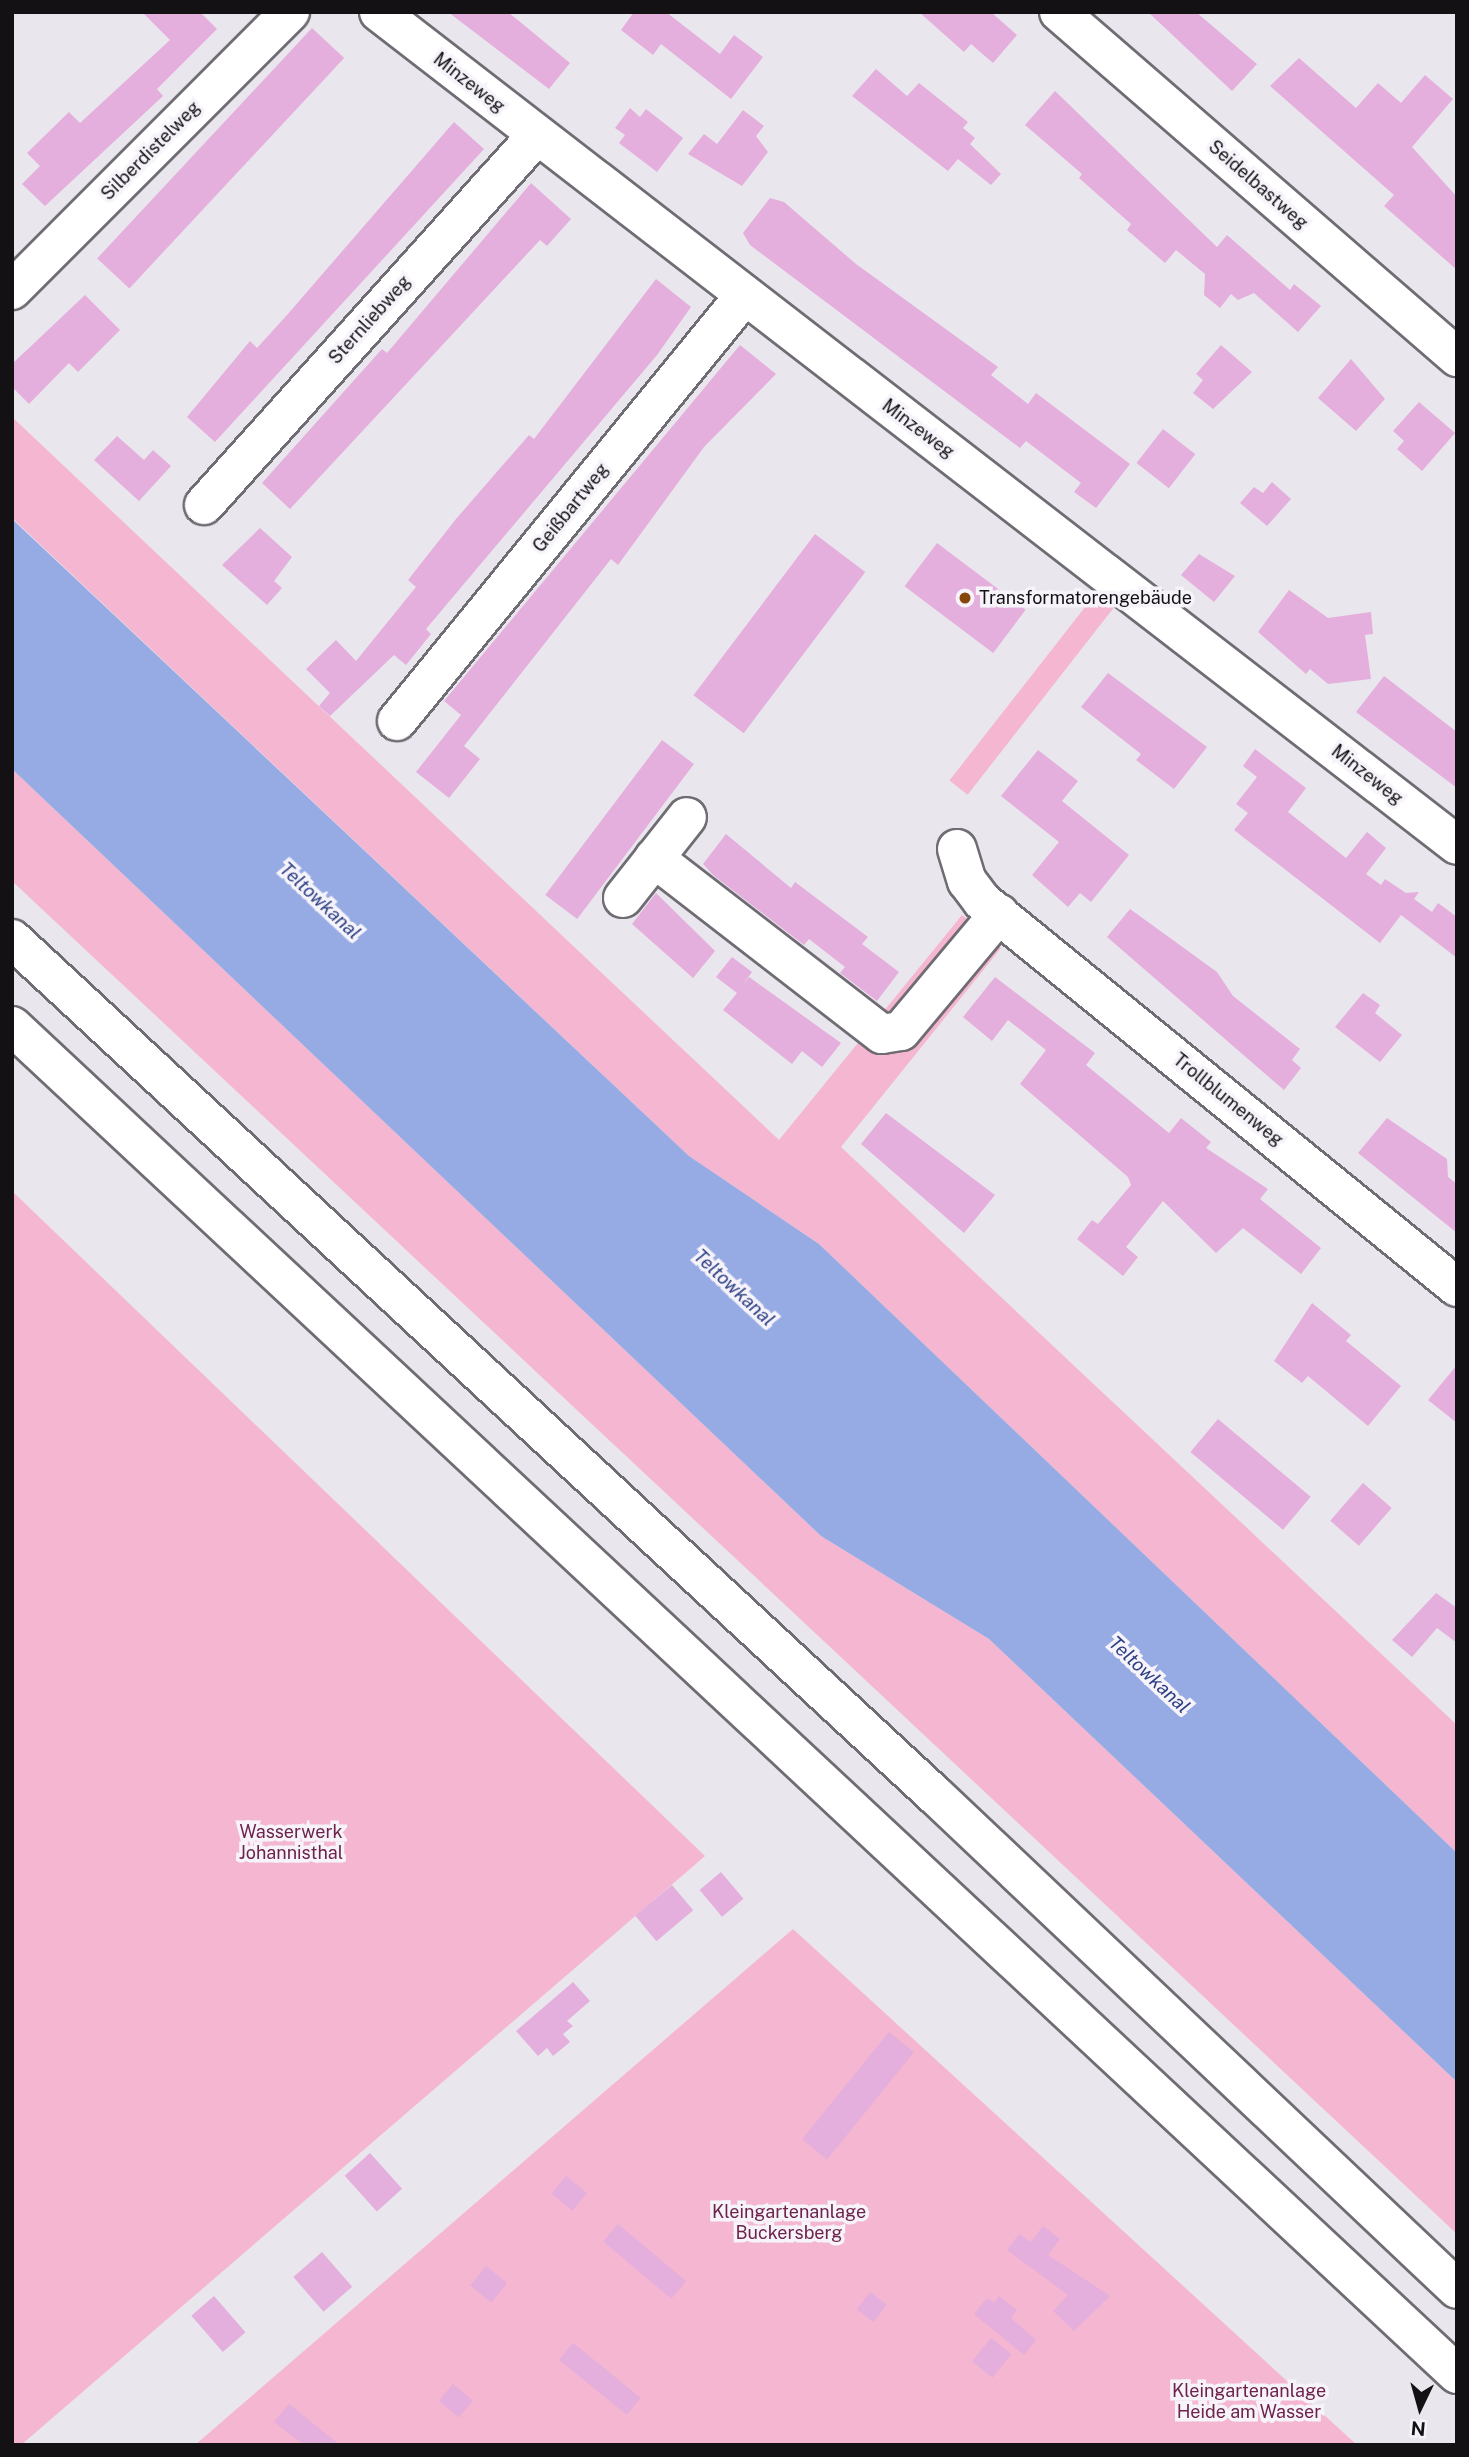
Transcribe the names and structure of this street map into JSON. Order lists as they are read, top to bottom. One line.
{"streets":{"main road":["Minzeweg","Silberdistelweg","Seidelbastweg","Sternliebweg","Geißbartweg","Trollblumenweg"]},"crossings":[["Minzeweg","Sternliebweg"],["Minzeweg","Geißbartweg"]],"water":["Teltowkanal"],"parks":["Wasserwerk Johannisthal","Kleingartenanlage Buckersberg","Kleingartenanlage Heide am Wasser"],"places":["Transformatorengebäude"],"north":"bottom"}
